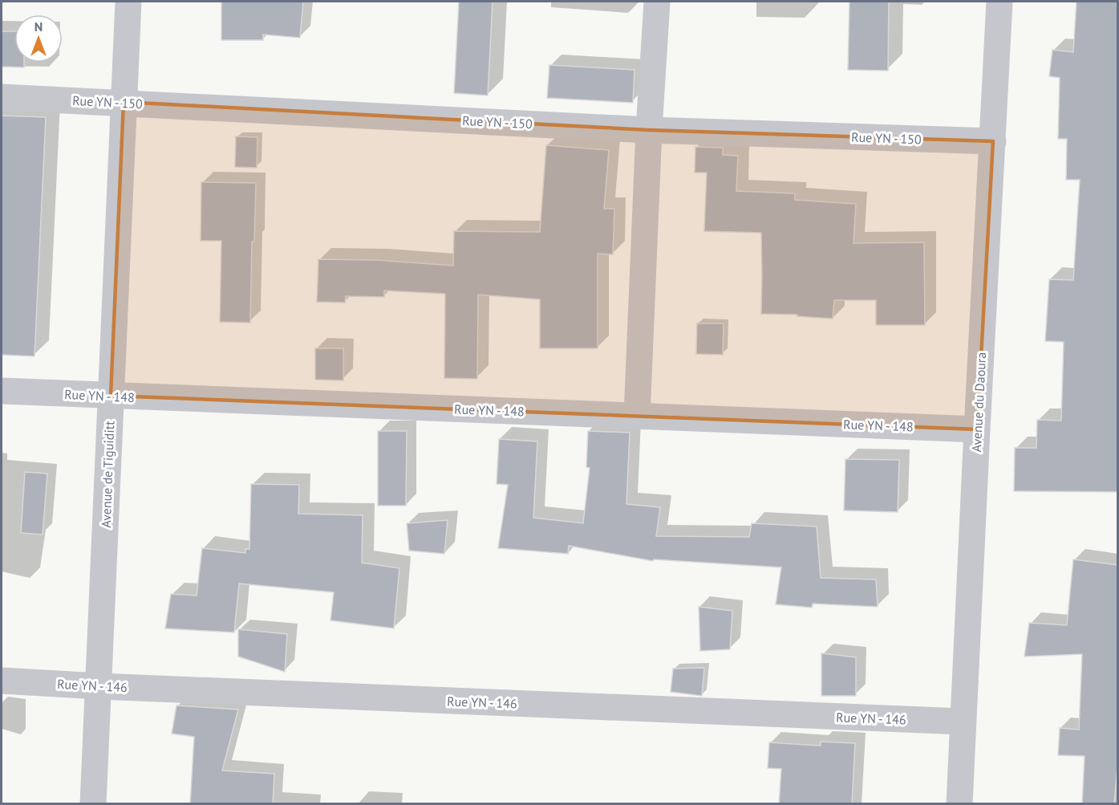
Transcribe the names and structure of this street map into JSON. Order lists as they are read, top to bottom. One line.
{"streets":{"street":["Rue YN - 150","Rue YN - 148","Avenue du Daoura","Avenue de Tiguiditt","Rue YN - 146"]},"crossings":[["Rue YN - 150","Avenue du Daoura"],["Rue YN - 150","Avenue de Tiguiditt"],["Rue YN - 148","Avenue du Daoura"],["Rue YN - 148","Avenue de Tiguiditt"],["Avenue du Daoura","Rue YN - 146"],["Avenue de Tiguiditt","Rue YN - 146"]],"north":"top"}
